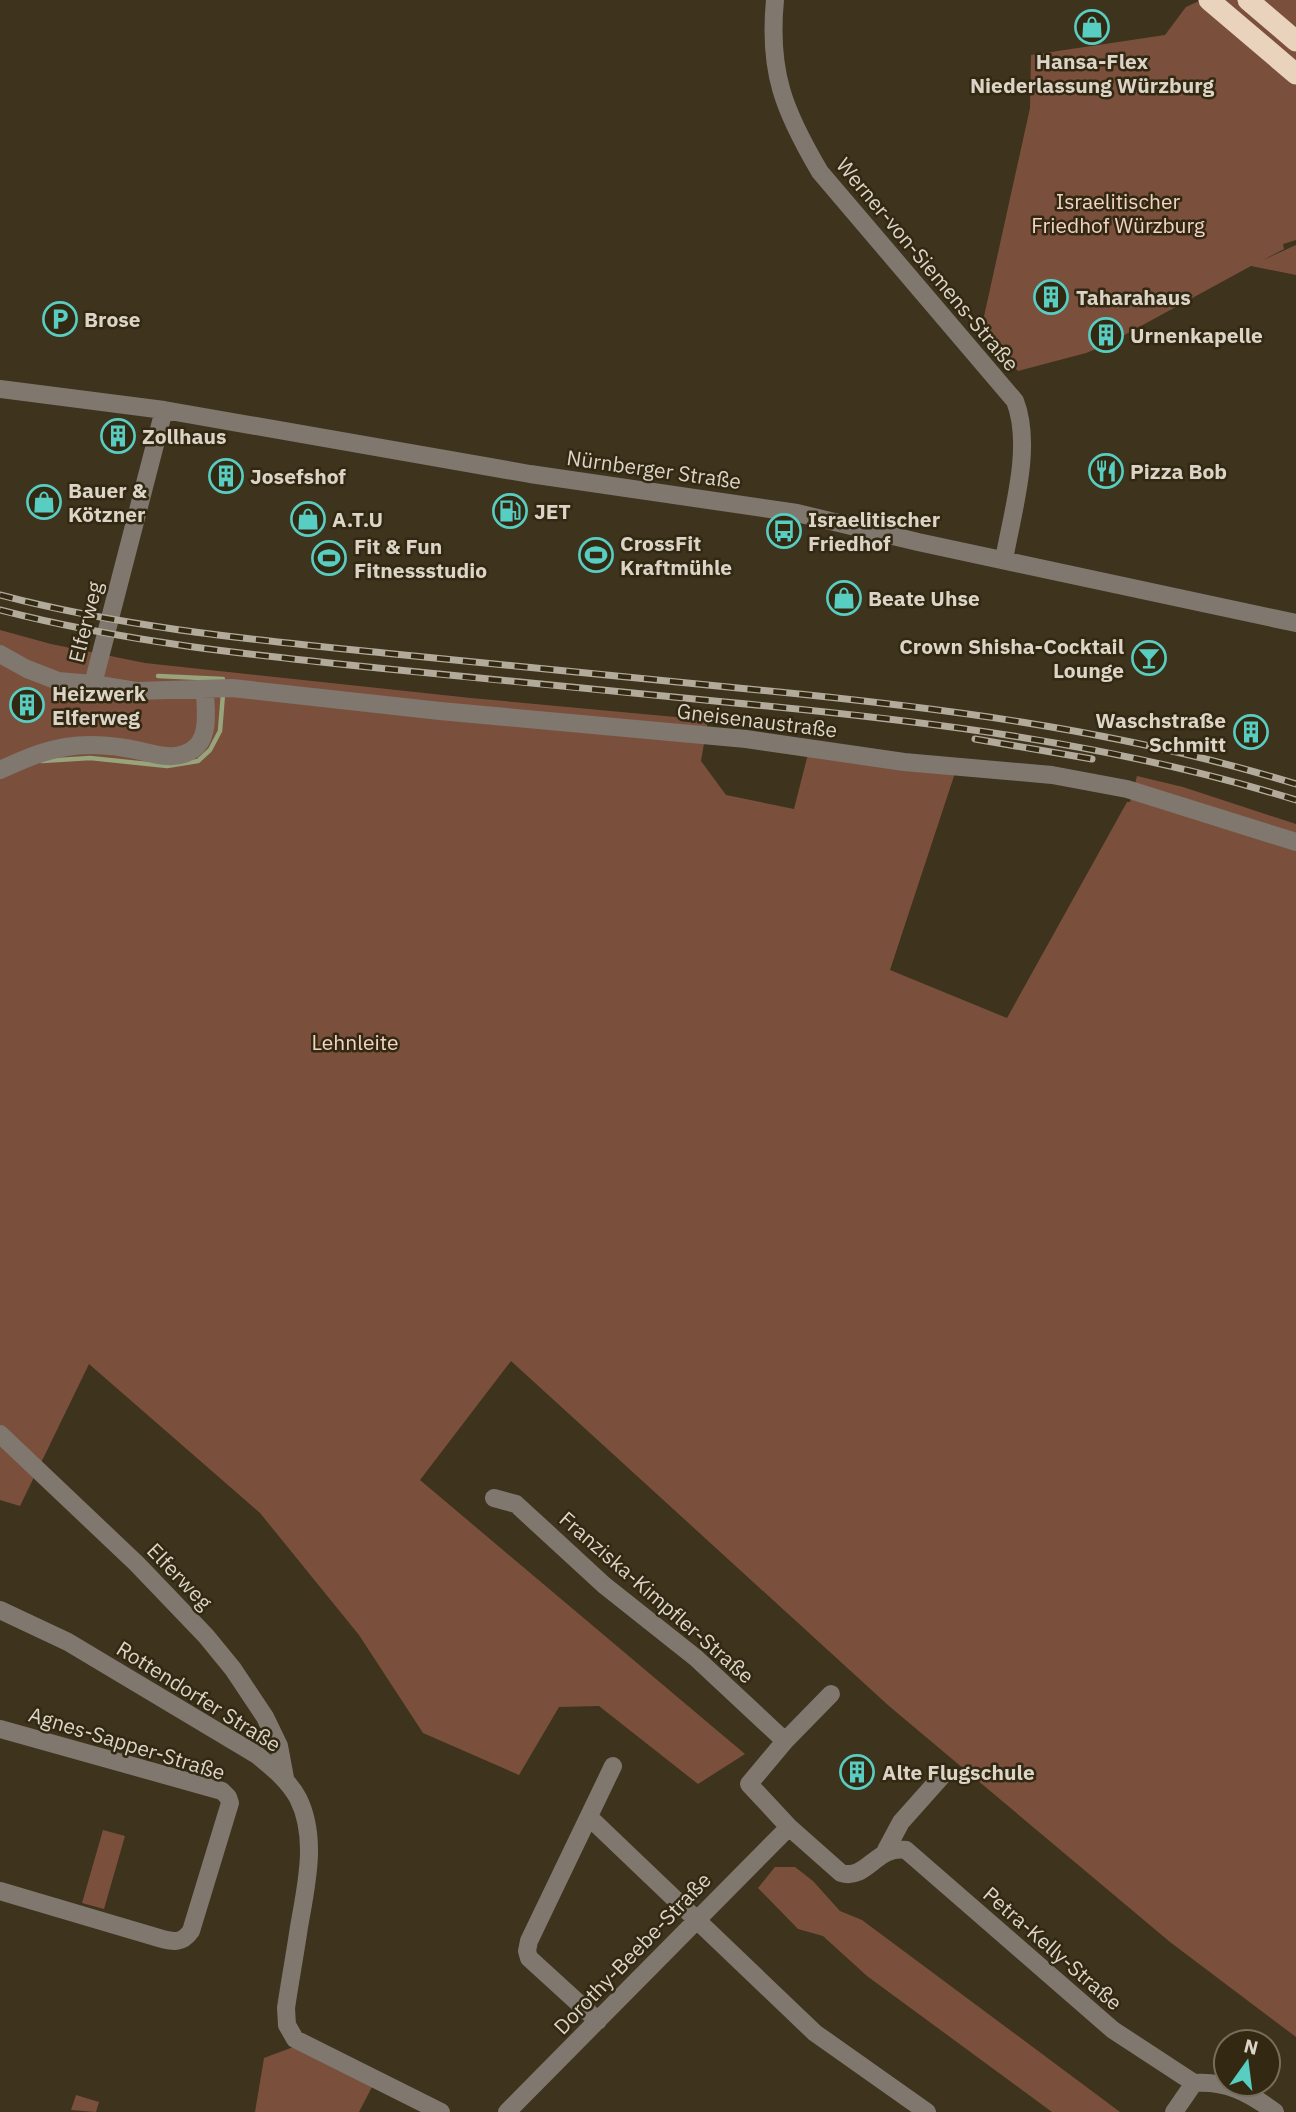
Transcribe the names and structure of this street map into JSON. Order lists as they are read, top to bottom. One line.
{"streets":{"street":["Werner-von-Siemens-Straße","Nürnberger Straße","Elferweg","Gneisenaustraße","Franziska-Kimpfler-Straße","Rottendorfer Straße","Agnes-Sapper-Straße","Petra-Kelly-Straße","Dorothy-Beebe-Straße"]},"crossings":[["Werner-von-Siemens-Straße","Nürnberger Straße"],["Nürnberger Straße","Elferweg"],["Elferweg","Gneisenaustraße"],["Elferweg","Rottendorfer Straße"]],"parks":["Israelitischer Friedhof Würzburg","Lehnleite"],"places":{"shop":["Hansa-Flex Niederlassung Würzburg","Bauer & Kötzner","A.T.U","Beate Uhse"],"building":["Taharahaus","Urnenkapelle","Zollhaus","Josefshof","Heizwerk Elferweg","Waschstraße Schmitt","Alte Flugschule"],"parking":["Brose"],"restaurant":["Pizza Bob"],"fuel station":["JET"],"bus stop":["Israelitischer Friedhof"],"sports":["CrossFit Kraftmühle","Fit & Fun Fitnessstudio"],"bar":["Crown Shisha-Cocktail Lounge"]},"north":"top"}
